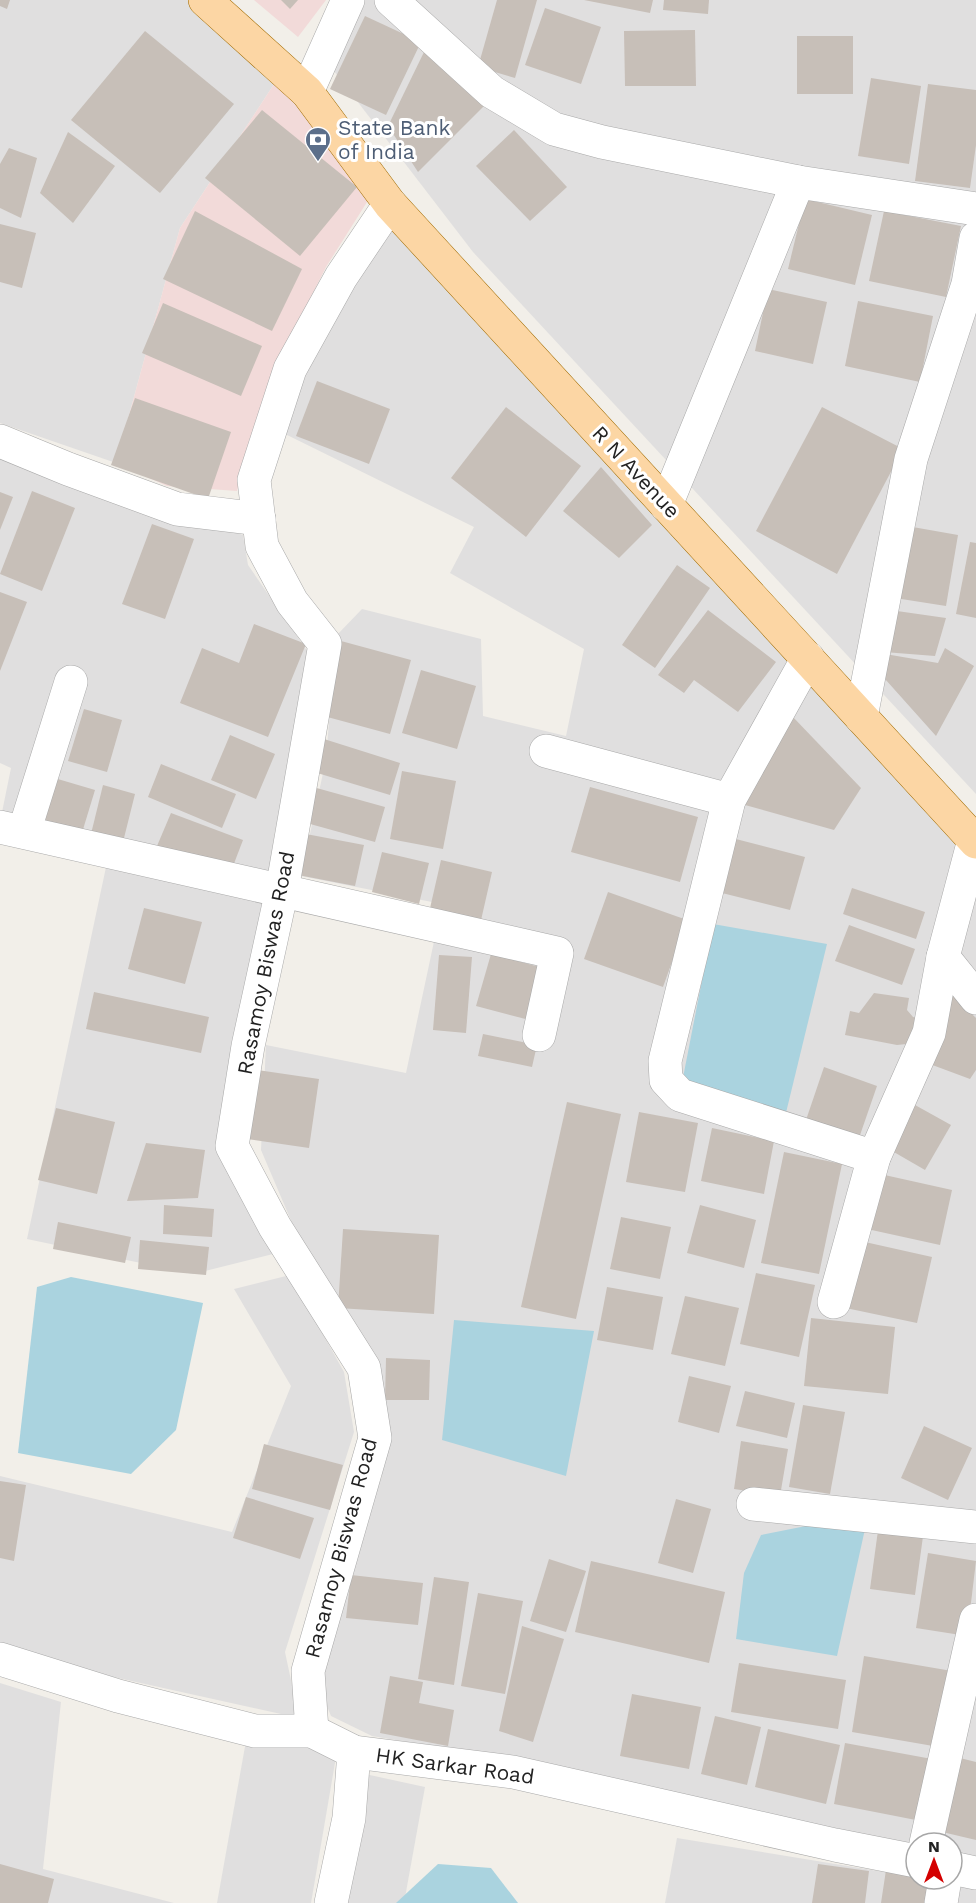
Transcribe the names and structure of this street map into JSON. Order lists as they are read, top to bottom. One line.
{"streets":{"main road":["R N Avenue"],"street":["Rasamoy Biswas Road","HK Sarkar Road"]},"crossings":[["R N Avenue","Rasamoy Biswas Road"],["Rasamoy Biswas Road","HK Sarkar Road"]],"places":{"bank":["State Bank of India"]},"north":"top"}
